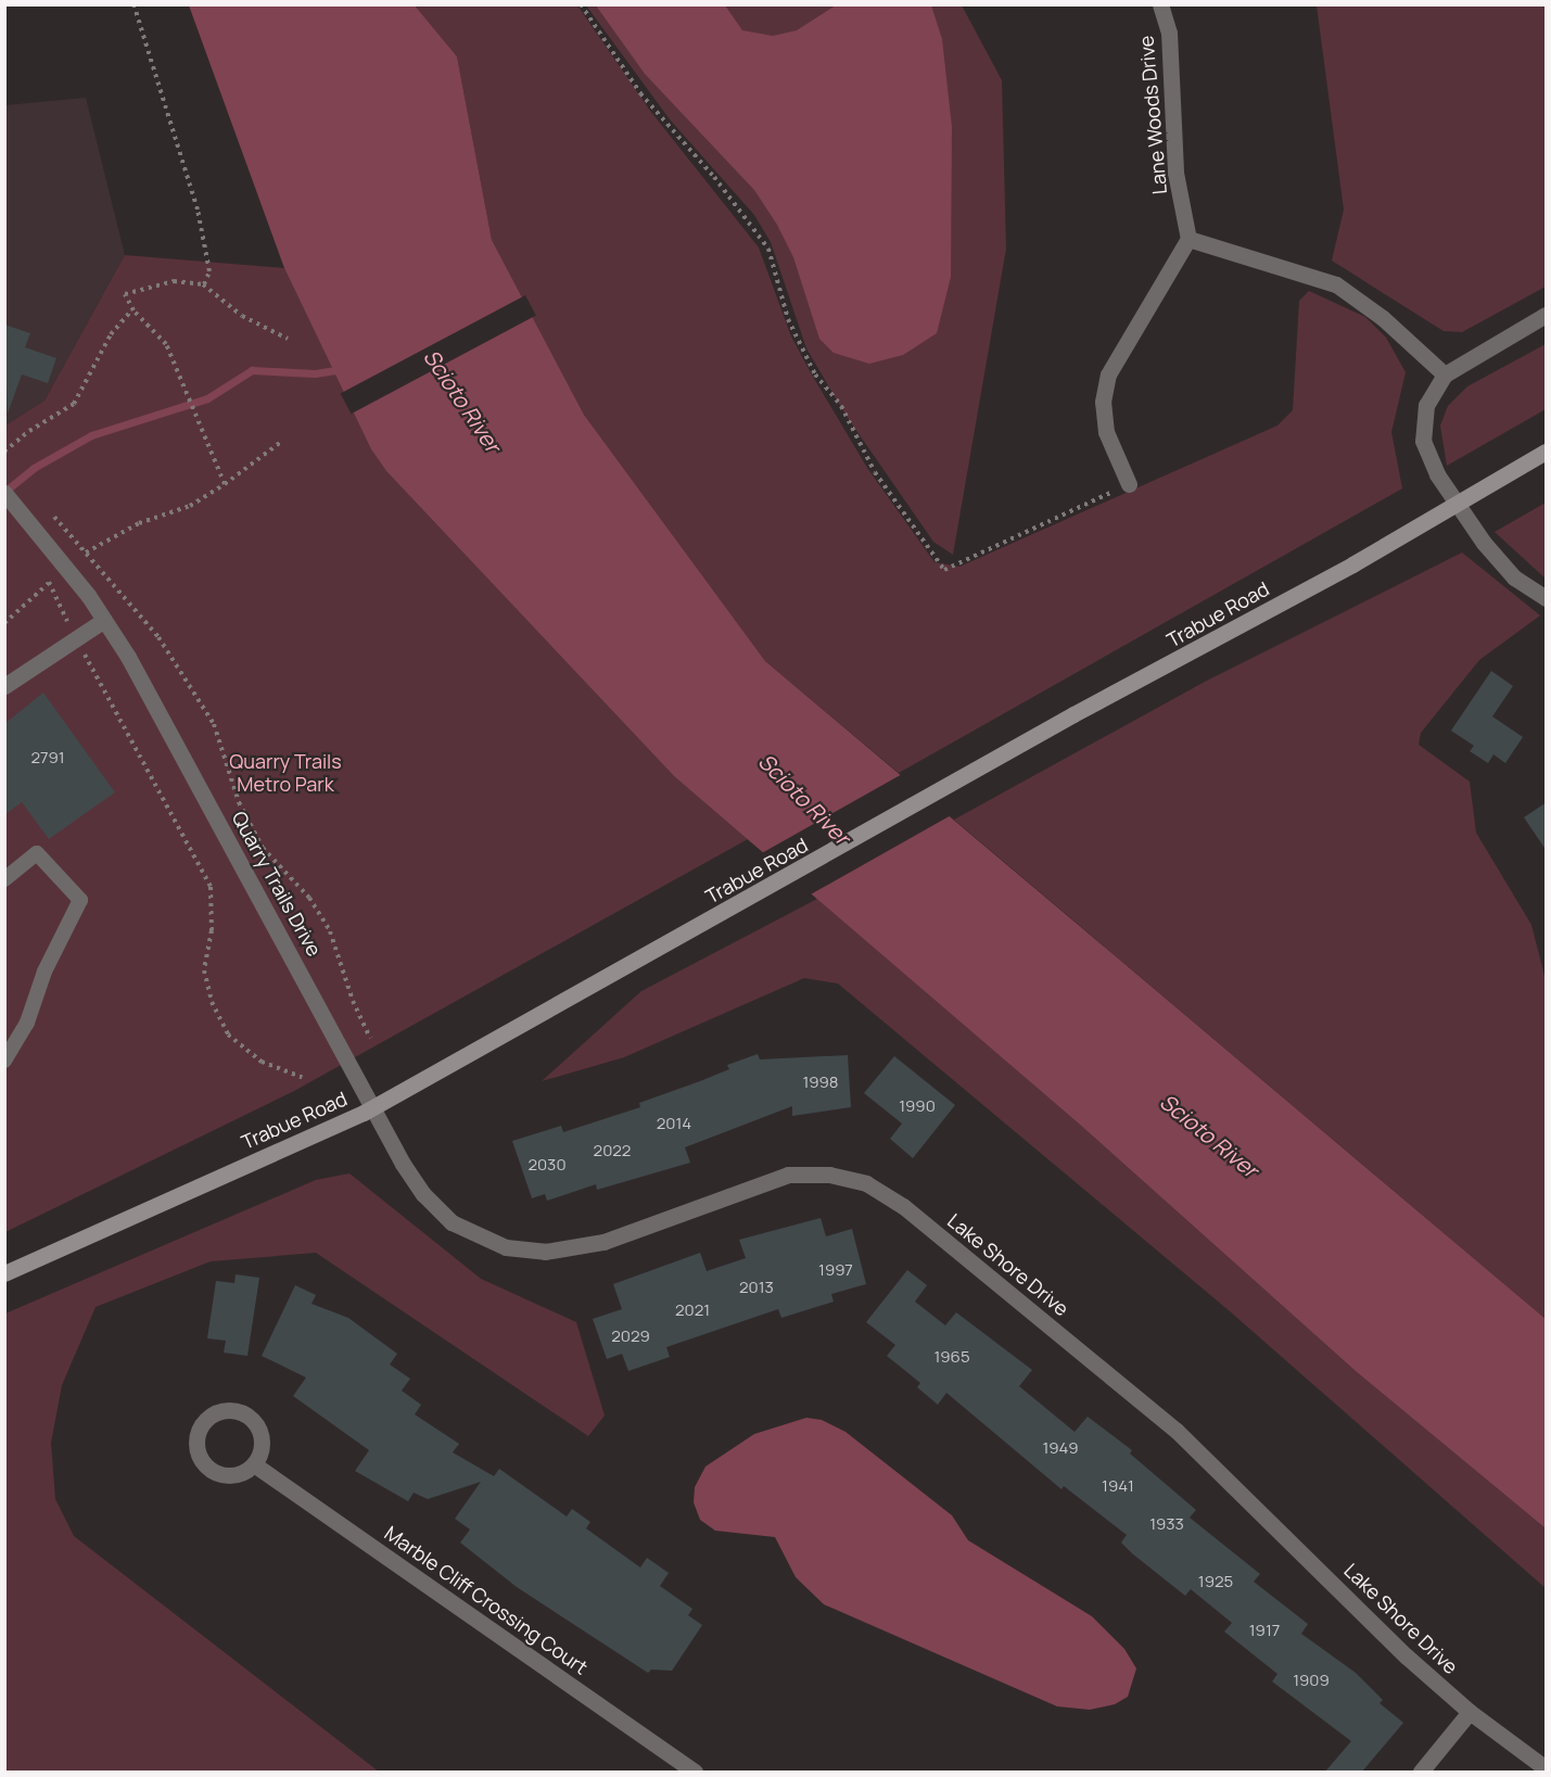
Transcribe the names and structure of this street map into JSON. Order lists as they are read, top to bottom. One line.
{"streets":{"main road":["Trabue Road"],"street":["Lane Woods Drive","Quarry Trails Drive","Lake Shore Drive","Marble Cliff Crossing Court"]},"crossings":[["Trabue Road","Quarry Trails Drive"],["Trabue Road","Lake Shore Drive"],["Quarry Trails Drive","Lake Shore Drive"]],"water":["Scioto River"],"parks":["Quarry Trails Metro Park"],"house_numbers":["2791","1998","1990","2014","2022","2030","1997","2013","2021","2029","1965","1949","1941","1933","1925","1917","1909"]}
